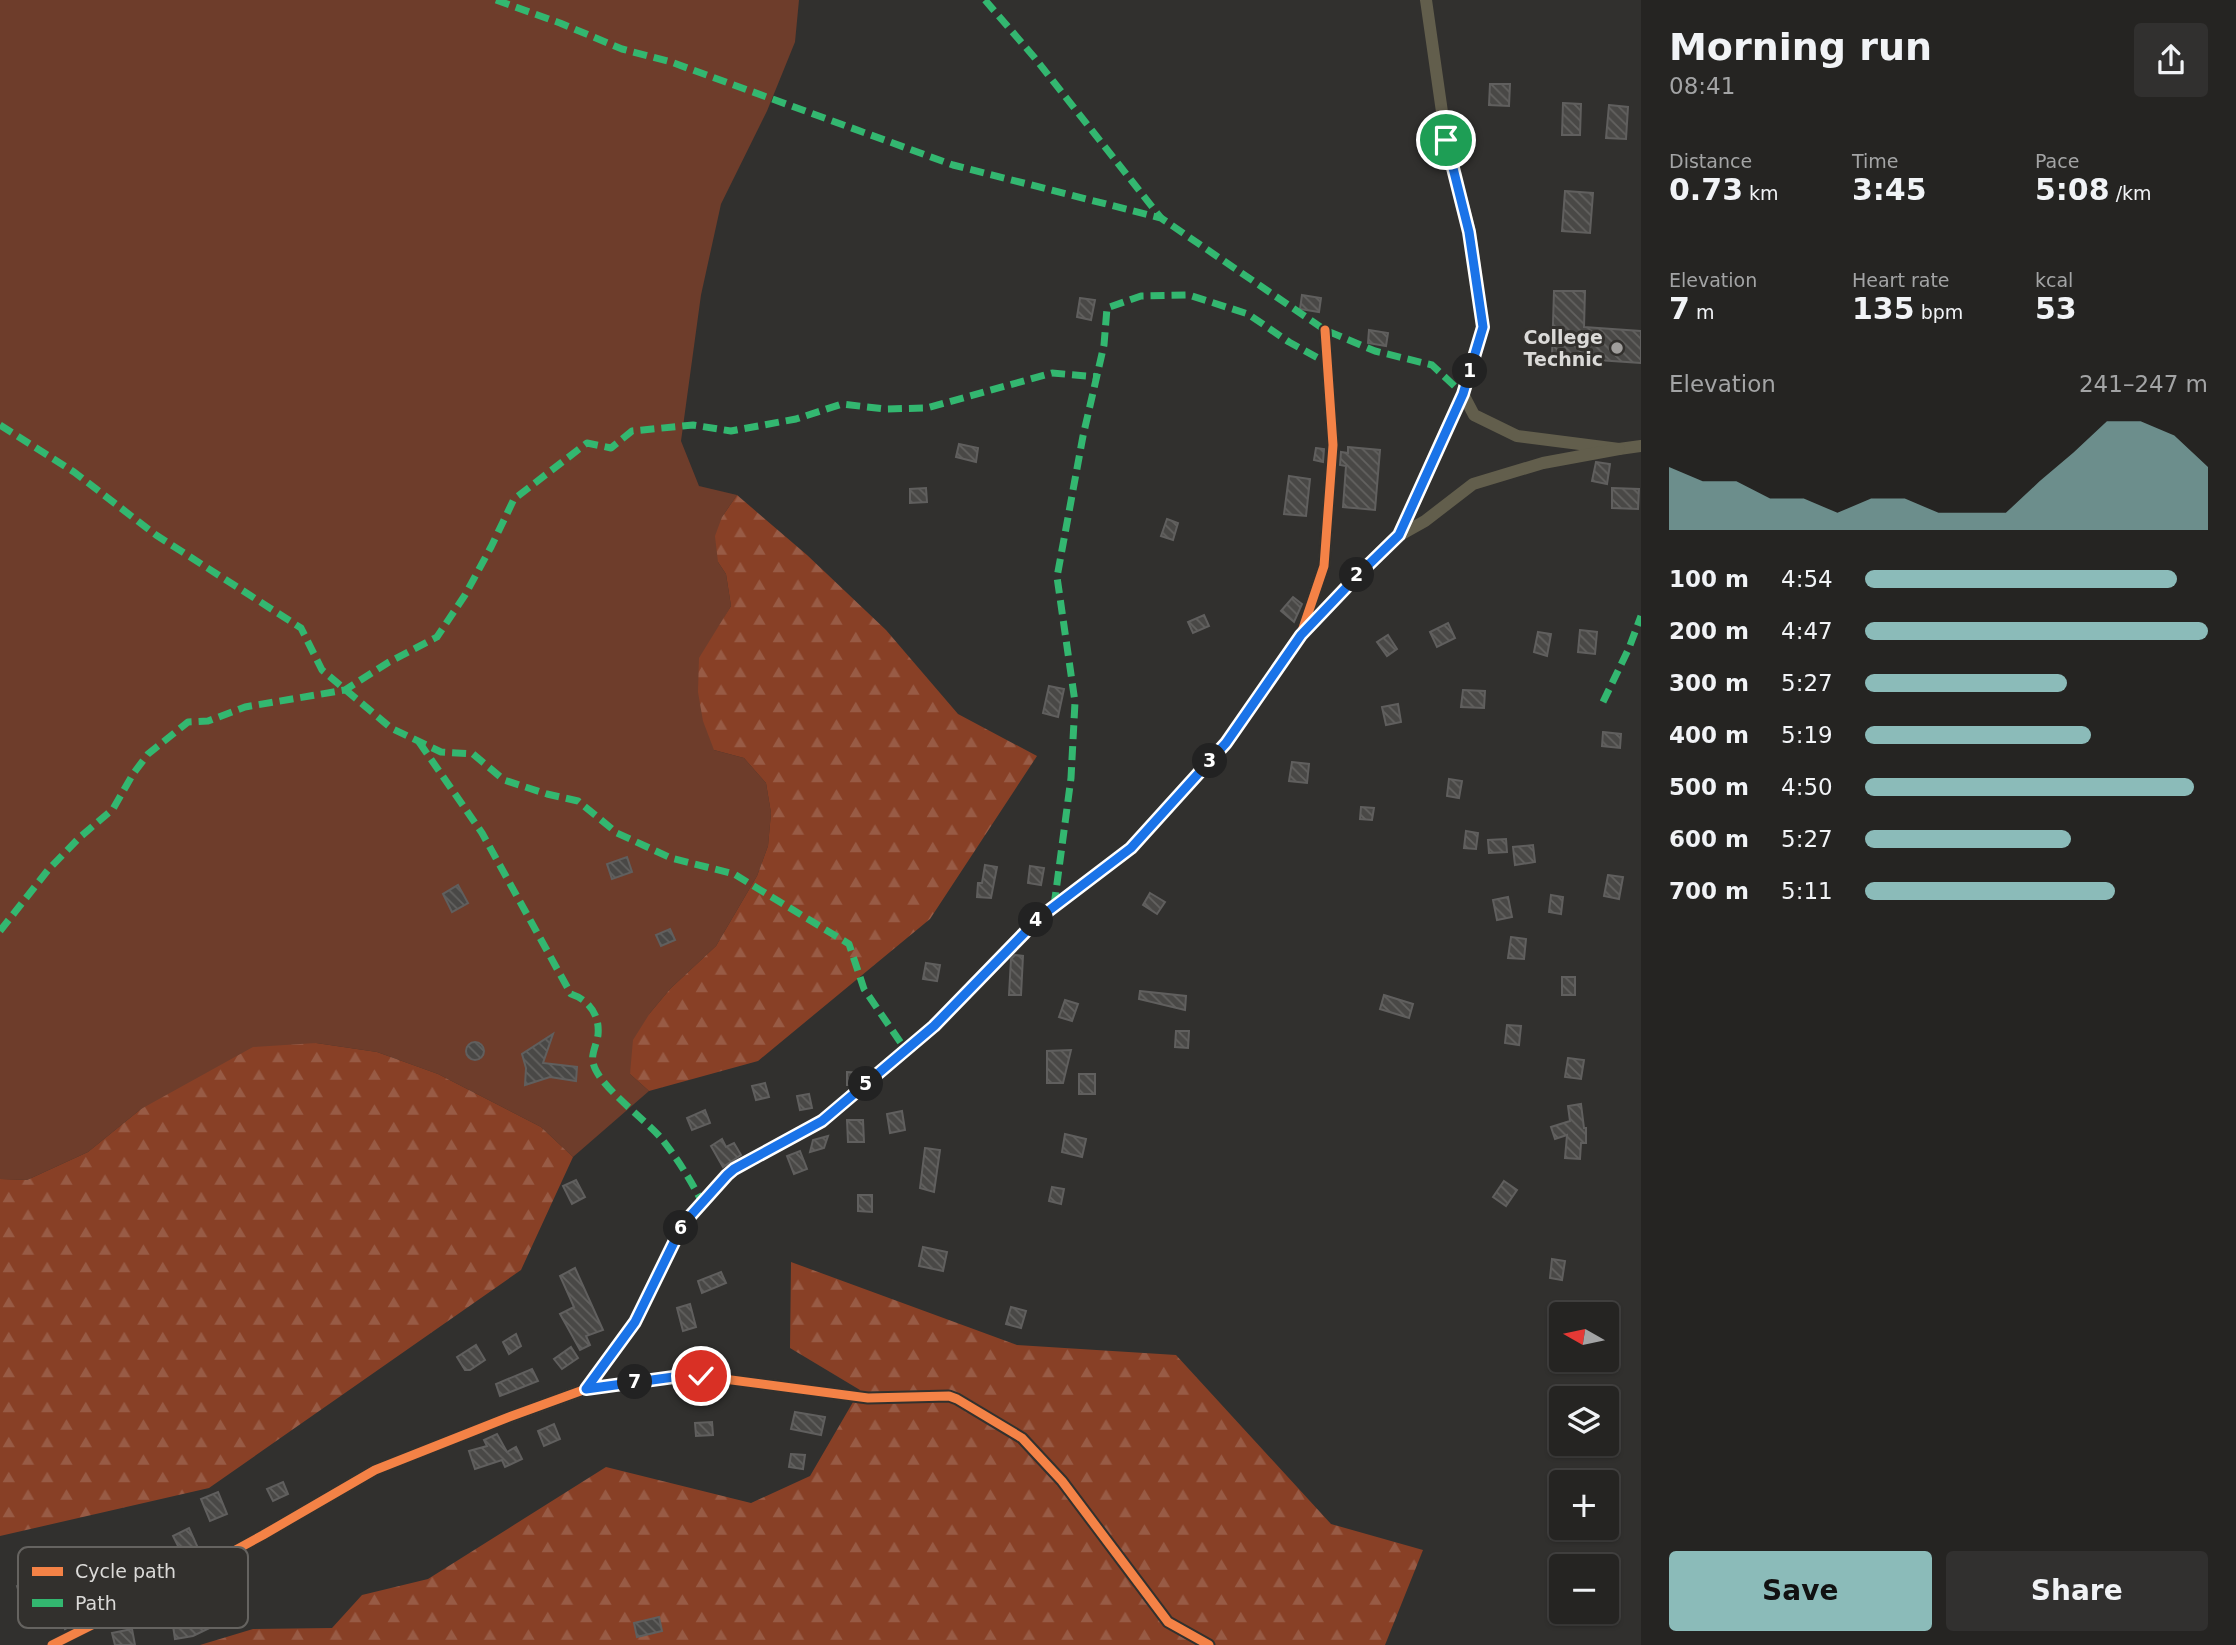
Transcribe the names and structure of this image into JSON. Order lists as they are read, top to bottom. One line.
{"places":["College Technic"],"legend":["Cycle path","Path"],"north":"left","page":{"heading":["Morning run","08:41"],"stats":[["Distance","0.73 km"],["Time","3:45"],["Pace","5:08 /km"],["Elevation","7 m"],["Heart rate","135 bpm"],["kcal","53"]],"pins":["1","2","3","4","5","6","7"],"chart":["Elevation","241–247 m"],"list":[{"name":"100 m","note":"4:54"},{"name":"200 m","note":"4:47"},{"name":"300 m","note":"5:27"},{"name":"400 m","note":"5:19"},{"name":"500 m","note":"4:50"},{"name":"600 m","note":"5:27"},{"name":"700 m","note":"5:11"}],"map_buttons":["+","−"],"buttons":["Save","Share"]}}
